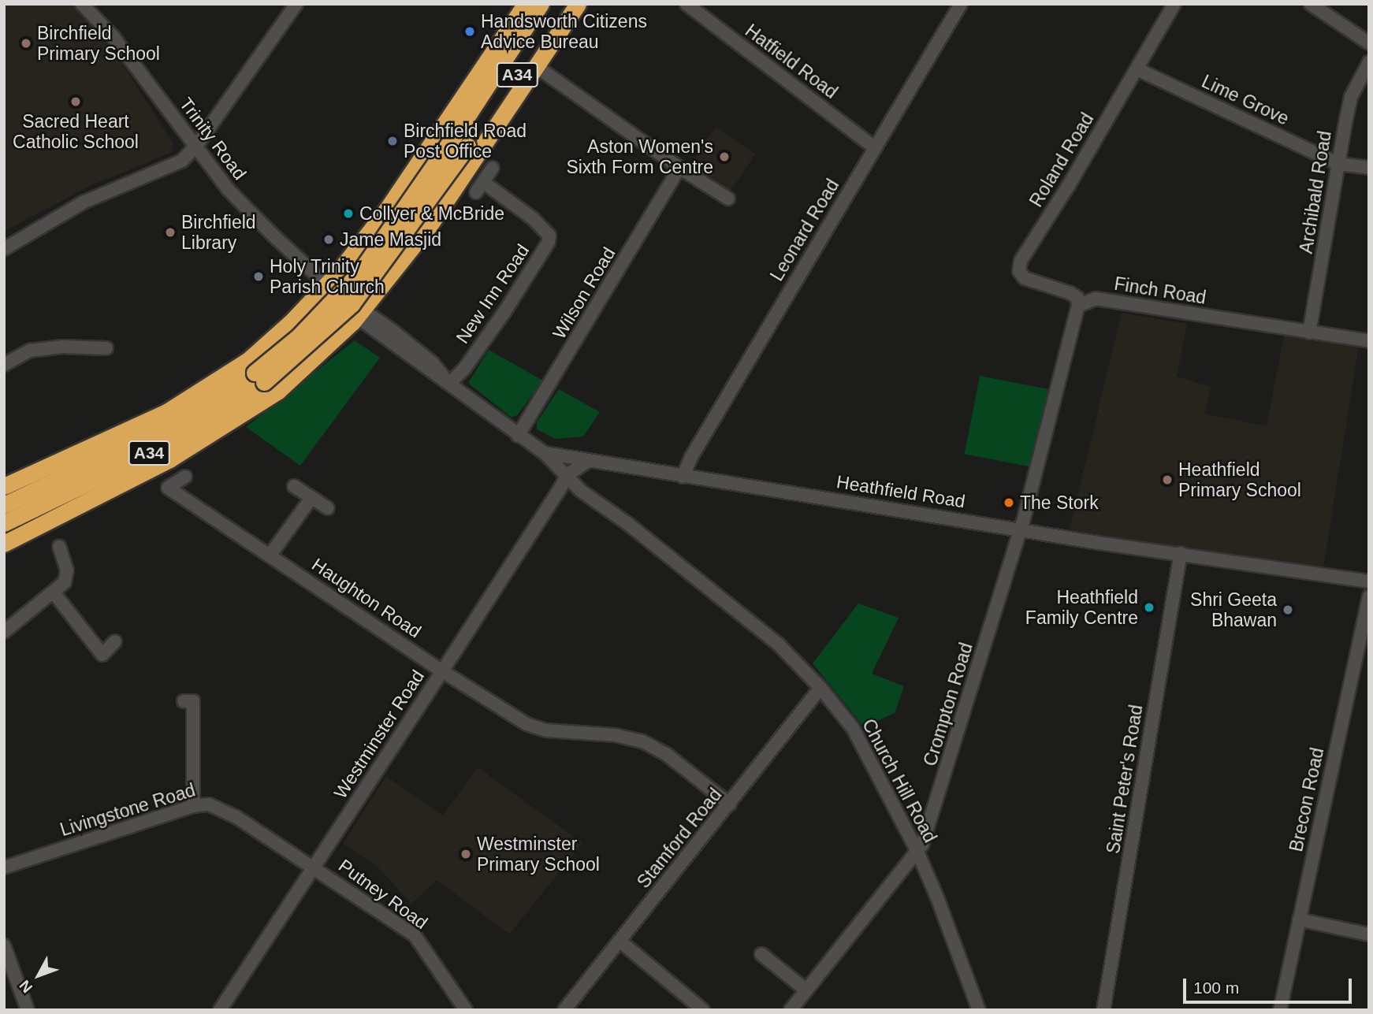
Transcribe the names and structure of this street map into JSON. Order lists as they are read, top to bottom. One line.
{"streets":{"highway":["A34"],"street":["Hatfield Road","Lime Grove","Trinity Road","Roland Road","Archibald Road","Leonard Road","Finch Road","Wilson Road","New Inn Road","Heathfield Road","Haughton Road","Crompton Road","Westminster Road","Saint Peter's Road","Church Hill Road","Brecon Road","Livingstone Road","Stamford Road","Putney Road"]},"crossings":[["Hatfield Road","Leonard Road"],["Lime Grove","Roland Road"],["Lime Grove","Archibald Road"],["Trinity Road","Heathfield Road"],["Roland Road","Finch Road"],["Archibald Road","Finch Road"],["Leonard Road","Heathfield Road"],["Wilson Road","Heathfield Road"],["New Inn Road","Heathfield Road"],["Heathfield Road","Crompton Road"],["Heathfield Road","Westminster Road"],["Heathfield Road","Saint Peter's Road"],["Haughton Road","Westminster Road"],["Haughton Road","Stamford Road"],["Crompton Road","Church Hill Road"],["Westminster Road","Church Hill Road"],["Westminster Road","Livingstone Road"],["Westminster Road","Putney Road"],["Church Hill Road","Stamford Road"],["Livingstone Road","Putney Road"]],"places":["Handsworth Citizens Advice Bureau","Birchfield Primary School","Sacred Heart Catholic School","Birchfield Road Post Office","Aston Women's Sixth Form Centre","Collyer & McBride","Birchfield Library","Jame Masjid","Holy Trinity Parish Church","Heathfield Primary School","The Stork","Heathfield Family Centre","Shri Geeta Bhawan","Westminster Primary School"],"scale_bar":"100 m","north":"bottom left"}
